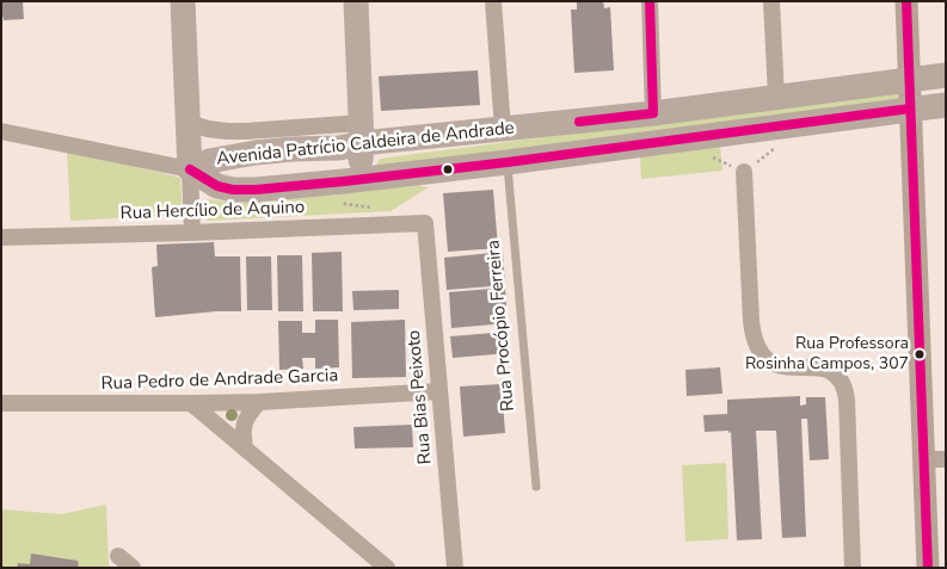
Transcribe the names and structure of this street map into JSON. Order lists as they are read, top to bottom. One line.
{"streets":{"main road":["Avenida Patrício Caldeira de Andrade"],"street":["Rua Hercílio de Aquino","Rua Pedro de Andrade Garcia","Rua Bias Peixoto"],"lane":["Rua Procópio Ferreira"]},"crossings":[["Avenida Patrício Caldeira de Andrade","Rua Procópio Ferreira"],["Rua Hercílio de Aquino","Rua Bias Peixoto"],["Rua Pedro de Andrade Garcia","Rua Bias Peixoto"]],"places":["Rua Professora Rosinha Campos, 307"]}
